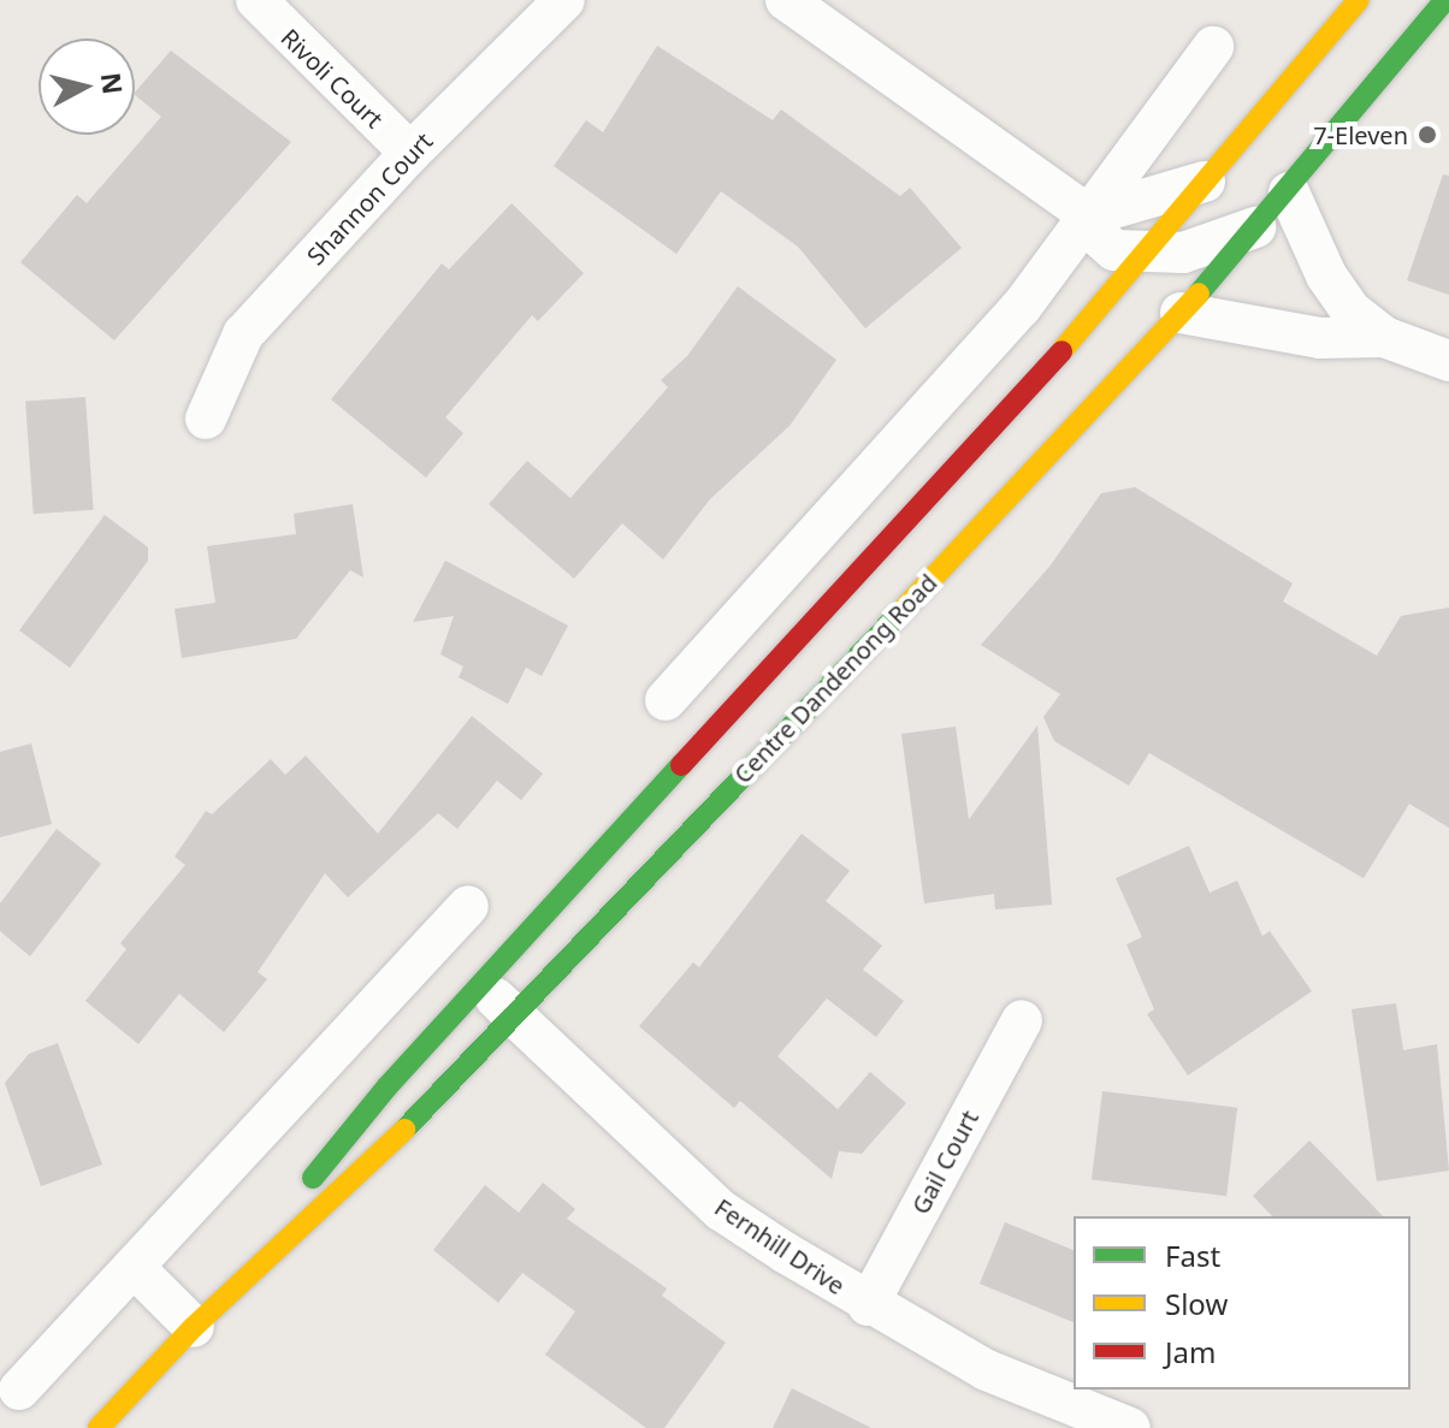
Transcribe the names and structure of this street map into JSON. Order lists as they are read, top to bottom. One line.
{"streets":{"main road":["Centre Dandenong Road"],"street":["Rivoli Court","Shannon Court","Gail Court","Fernhill Drive"]},"crossings":[["Rivoli Court","Shannon Court"],["Centre Dandenong Road","Fernhill Drive"],["Gail Court","Fernhill Drive"]],"places":["7-Eleven"],"legend":["Fast","Slow","Jam"],"north":"right"}
